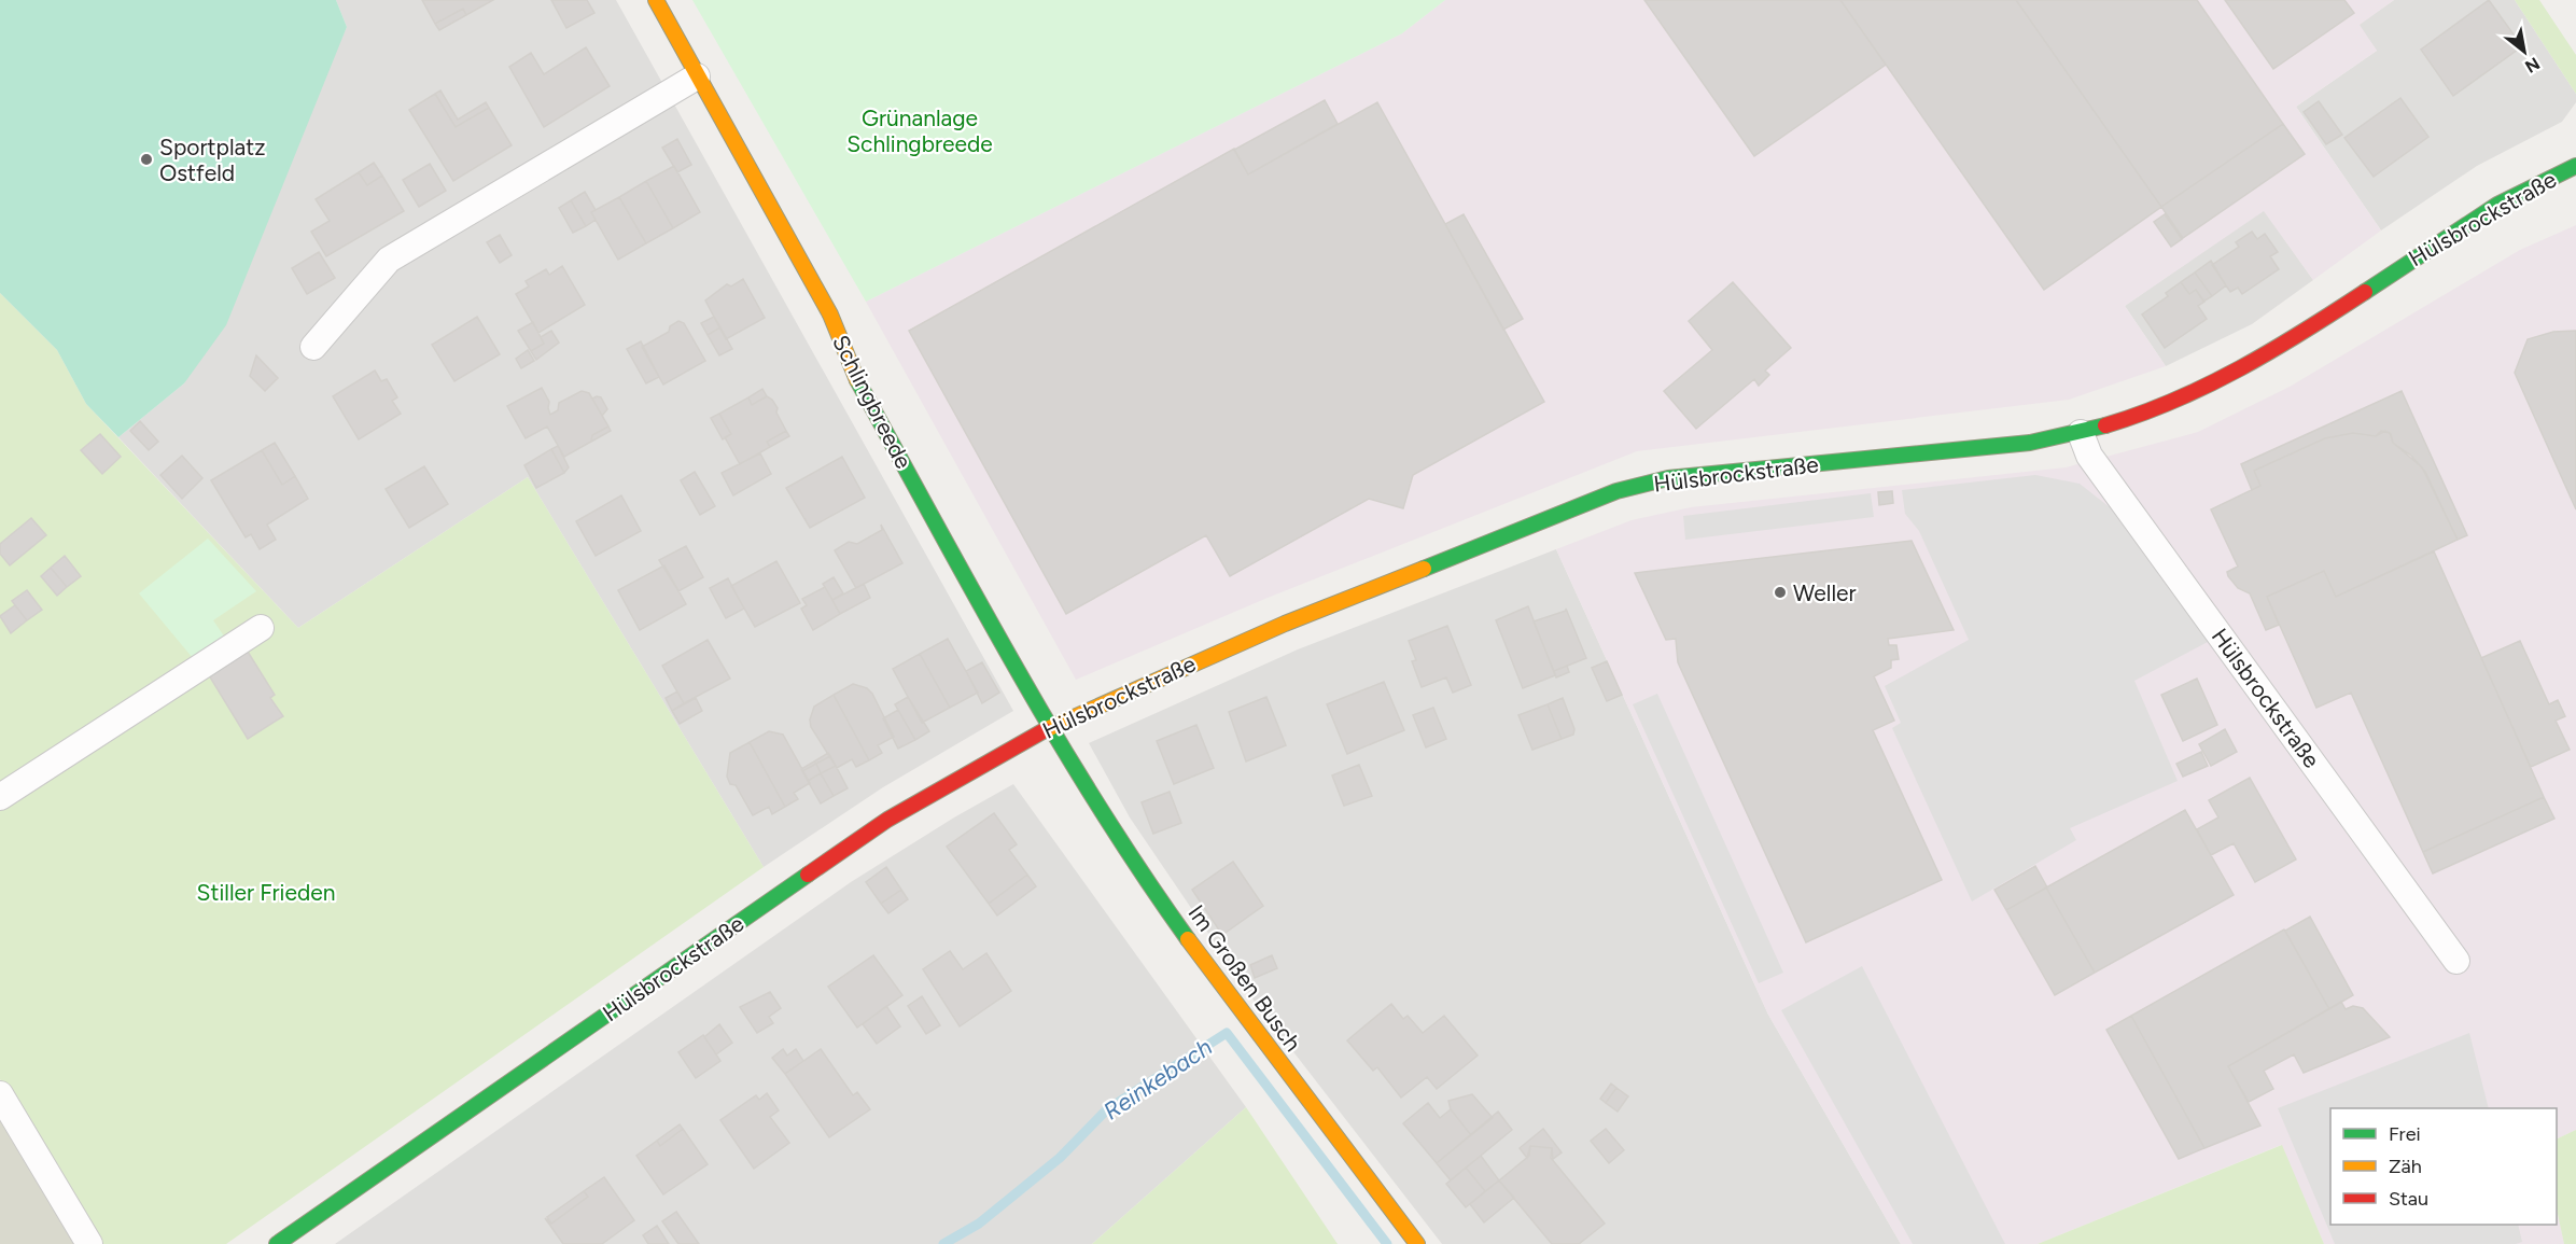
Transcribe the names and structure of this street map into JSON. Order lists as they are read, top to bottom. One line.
{"streets":{"street":["Hülsbrockstraße","Schlingbreede","Im Großen Busch"]},"crossings":[["Hülsbrockstraße","Schlingbreede"],["Hülsbrockstraße","Im Großen Busch"],["Schlingbreede","Im Großen Busch"]],"water":["Reinkebach"],"parks":["Grünanlage Schlingbreede","Stiller Frieden"],"places":["Sportplatz Ostfeld","Weller"],"legend":["Frei","Zäh","Stau"],"north":"bottom right"}
